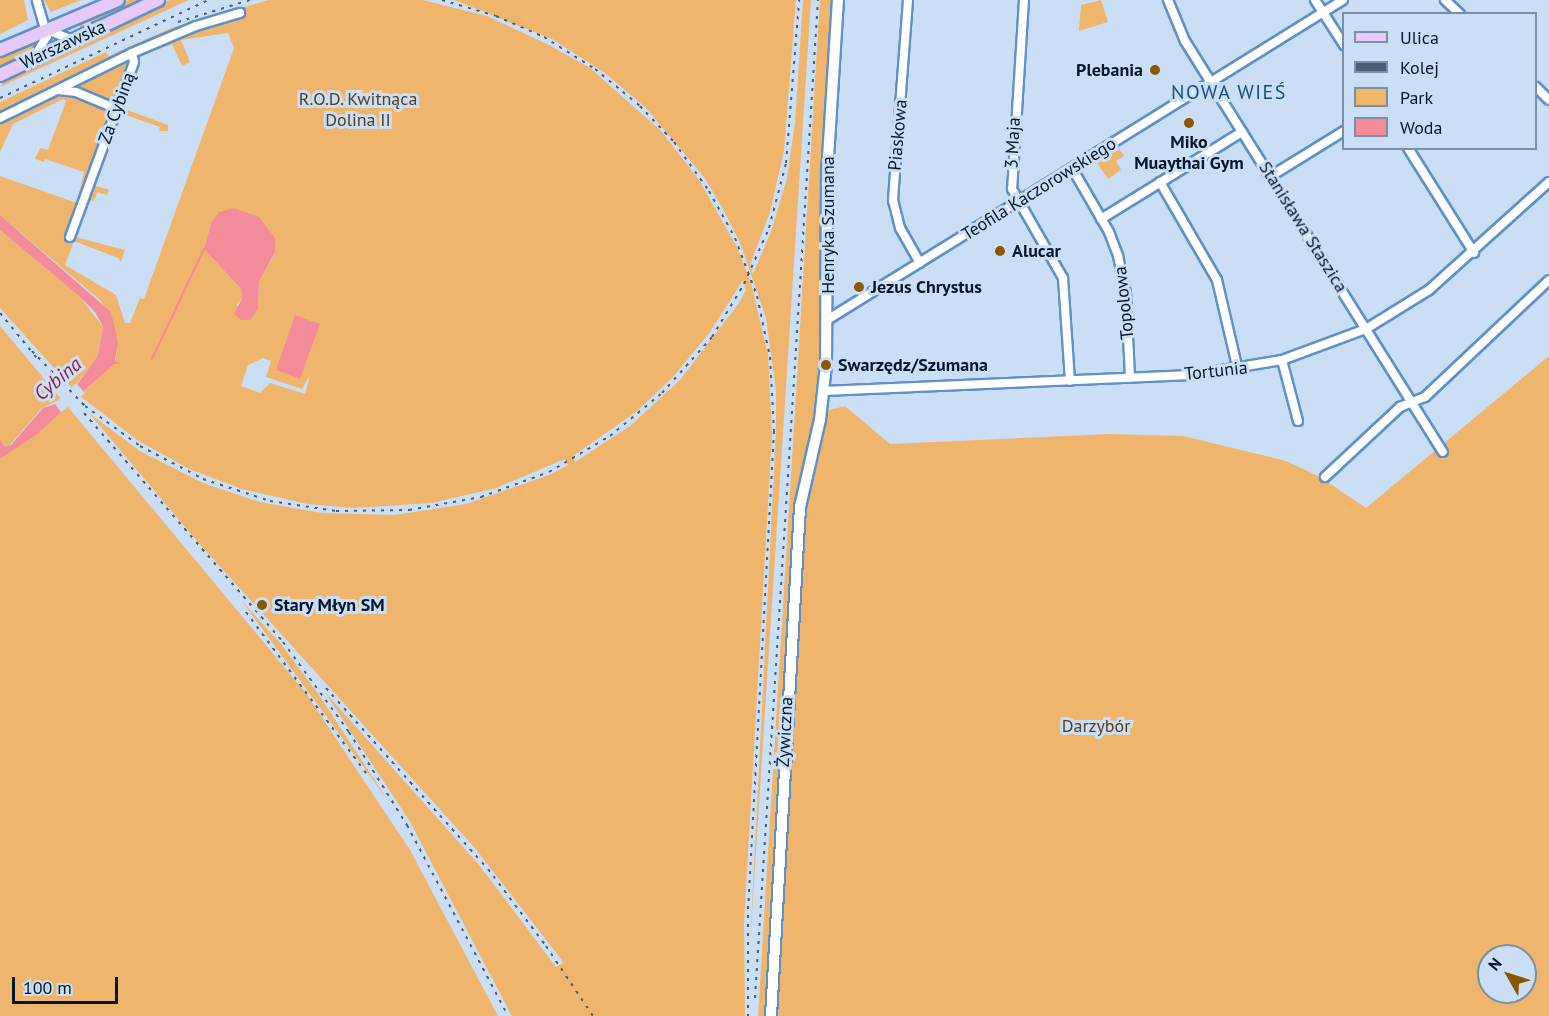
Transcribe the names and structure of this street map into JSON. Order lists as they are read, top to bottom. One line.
{"streets":{"main road":["Warszawska"],"street":["Za Cybiną","Piaskowa","3 Maja","Teofila Kaczorowskiego","Henryka Szumana","Stanisława Staszica","Topolowa","Tortunia","Żywiczna"]},"crossings":[["Piaskowa","Teofila Kaczorowskiego"],["3 Maja","Teofila Kaczorowskiego"],["3 Maja","Tortunia"],["Teofila Kaczorowskiego","Henryka Szumana"],["Teofila Kaczorowskiego","Stanisława Staszica"],["Teofila Kaczorowskiego","Topolowa"],["Henryka Szumana","Tortunia"],["Henryka Szumana","Żywiczna"],["Stanisława Staszica","Tortunia"],["Topolowa","Tortunia"]],"districts":["NOWA WIEŚ"],"water":["Cybina"],"parks":["R.O.D. Kwitnąca Dolina II","Darzybór"],"places":["Plebania","Miko Muaythai Gym","Alucar","Jezus Chrystus","Swarzędz/Szumana","Stary Młyn SM"],"legend":["Ulica","Kolej","Park","Woda"],"scale_bar":"100 m","north":"top left"}
